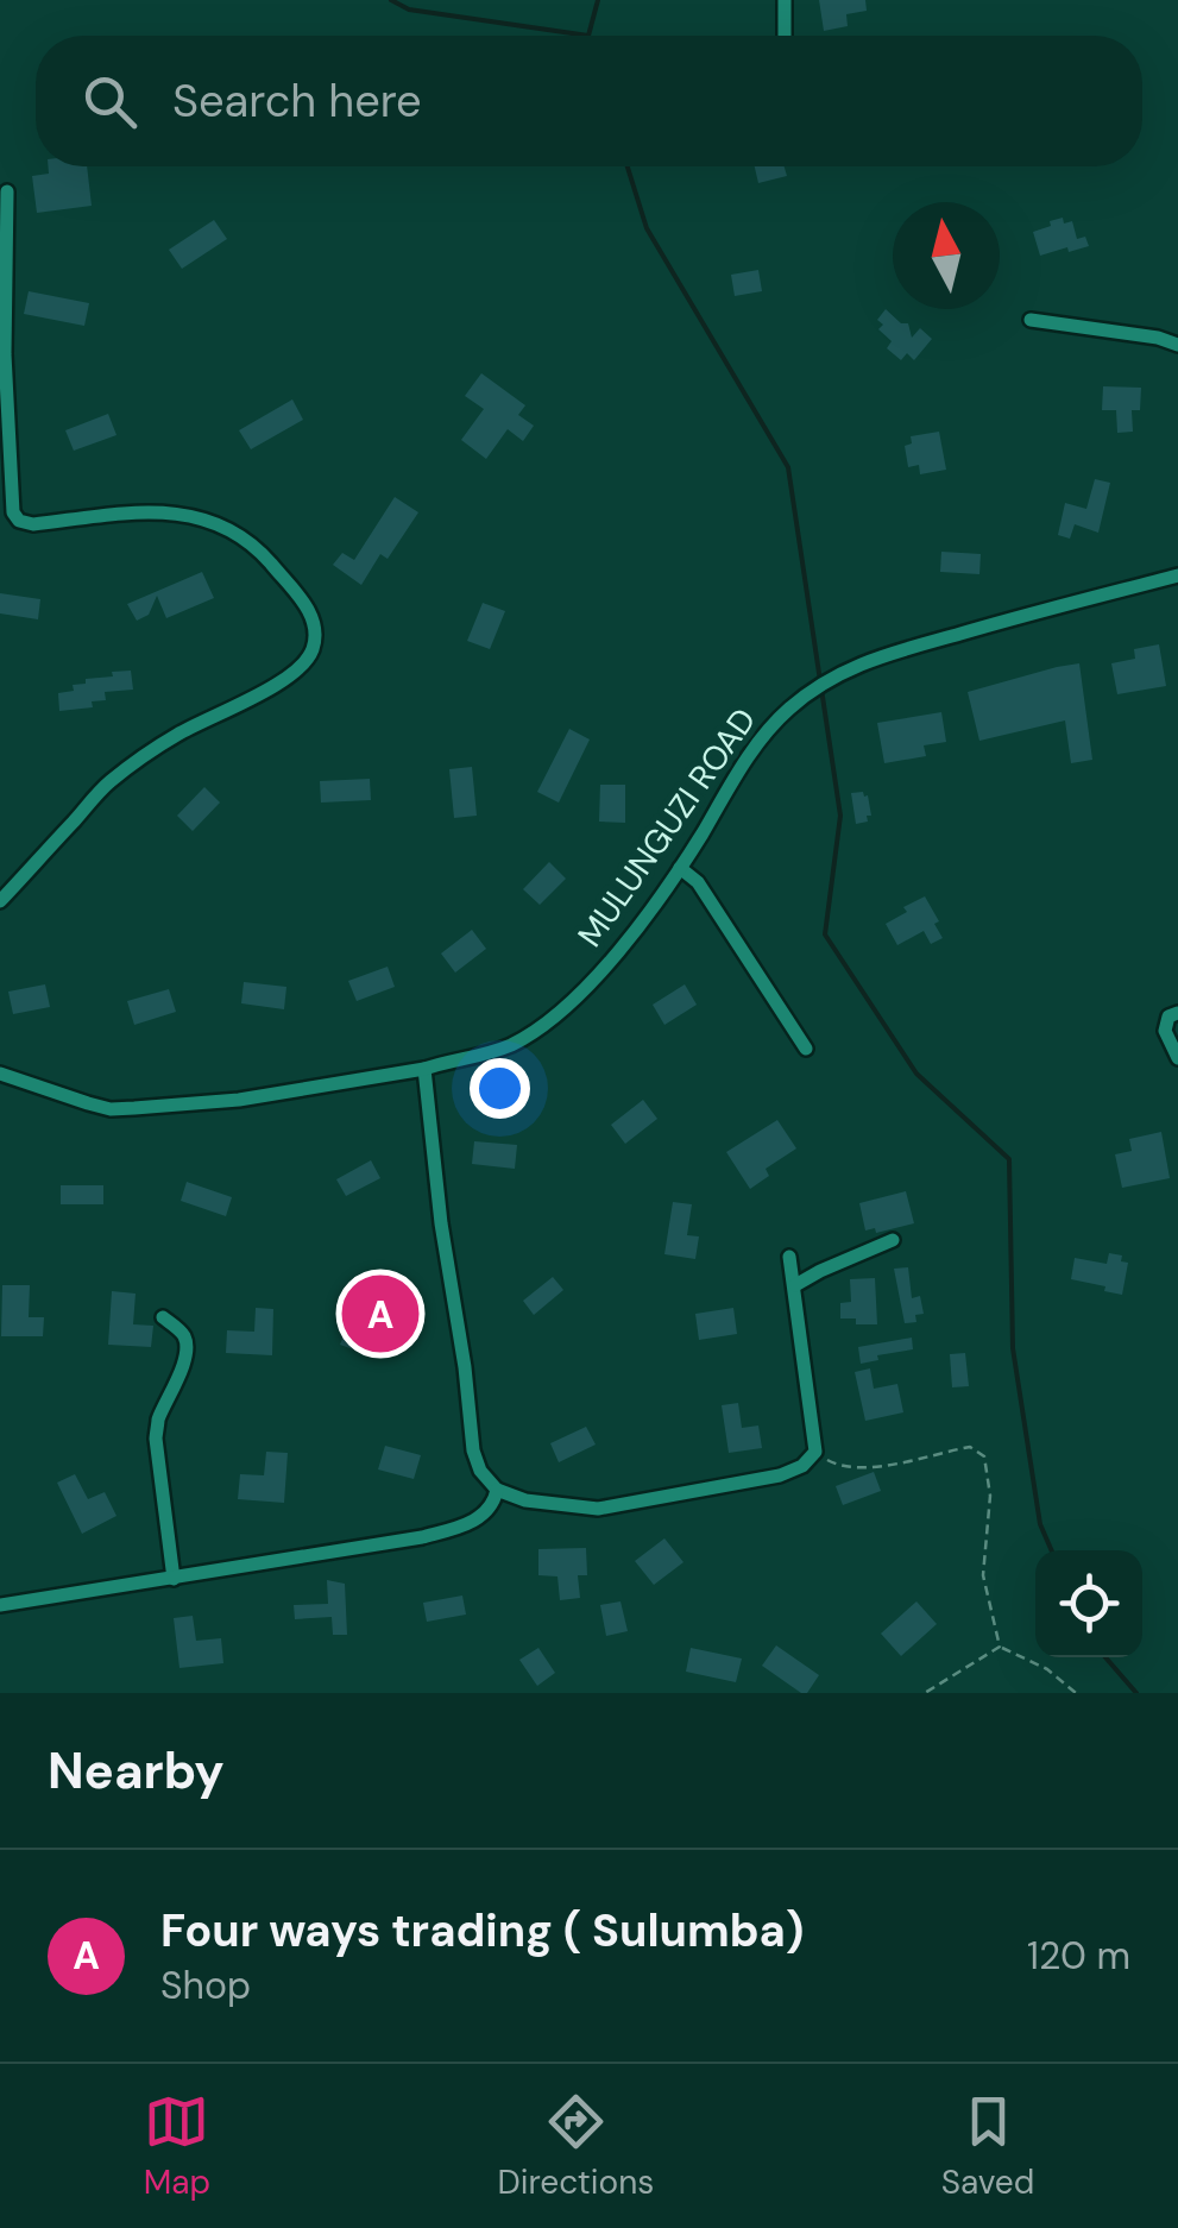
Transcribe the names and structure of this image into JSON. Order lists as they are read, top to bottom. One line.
{"streets":{"street":["MULUNGUZI ROAD"]},"north":"top","page":{"search":"Search here","pins":"A","heading":"Nearby","list":[{"mark":"A","name":"Four ways trading ( Sulumba)","note":"Shop","value":"120 m"}],"nav":["Map","Directions","Saved"]}}
